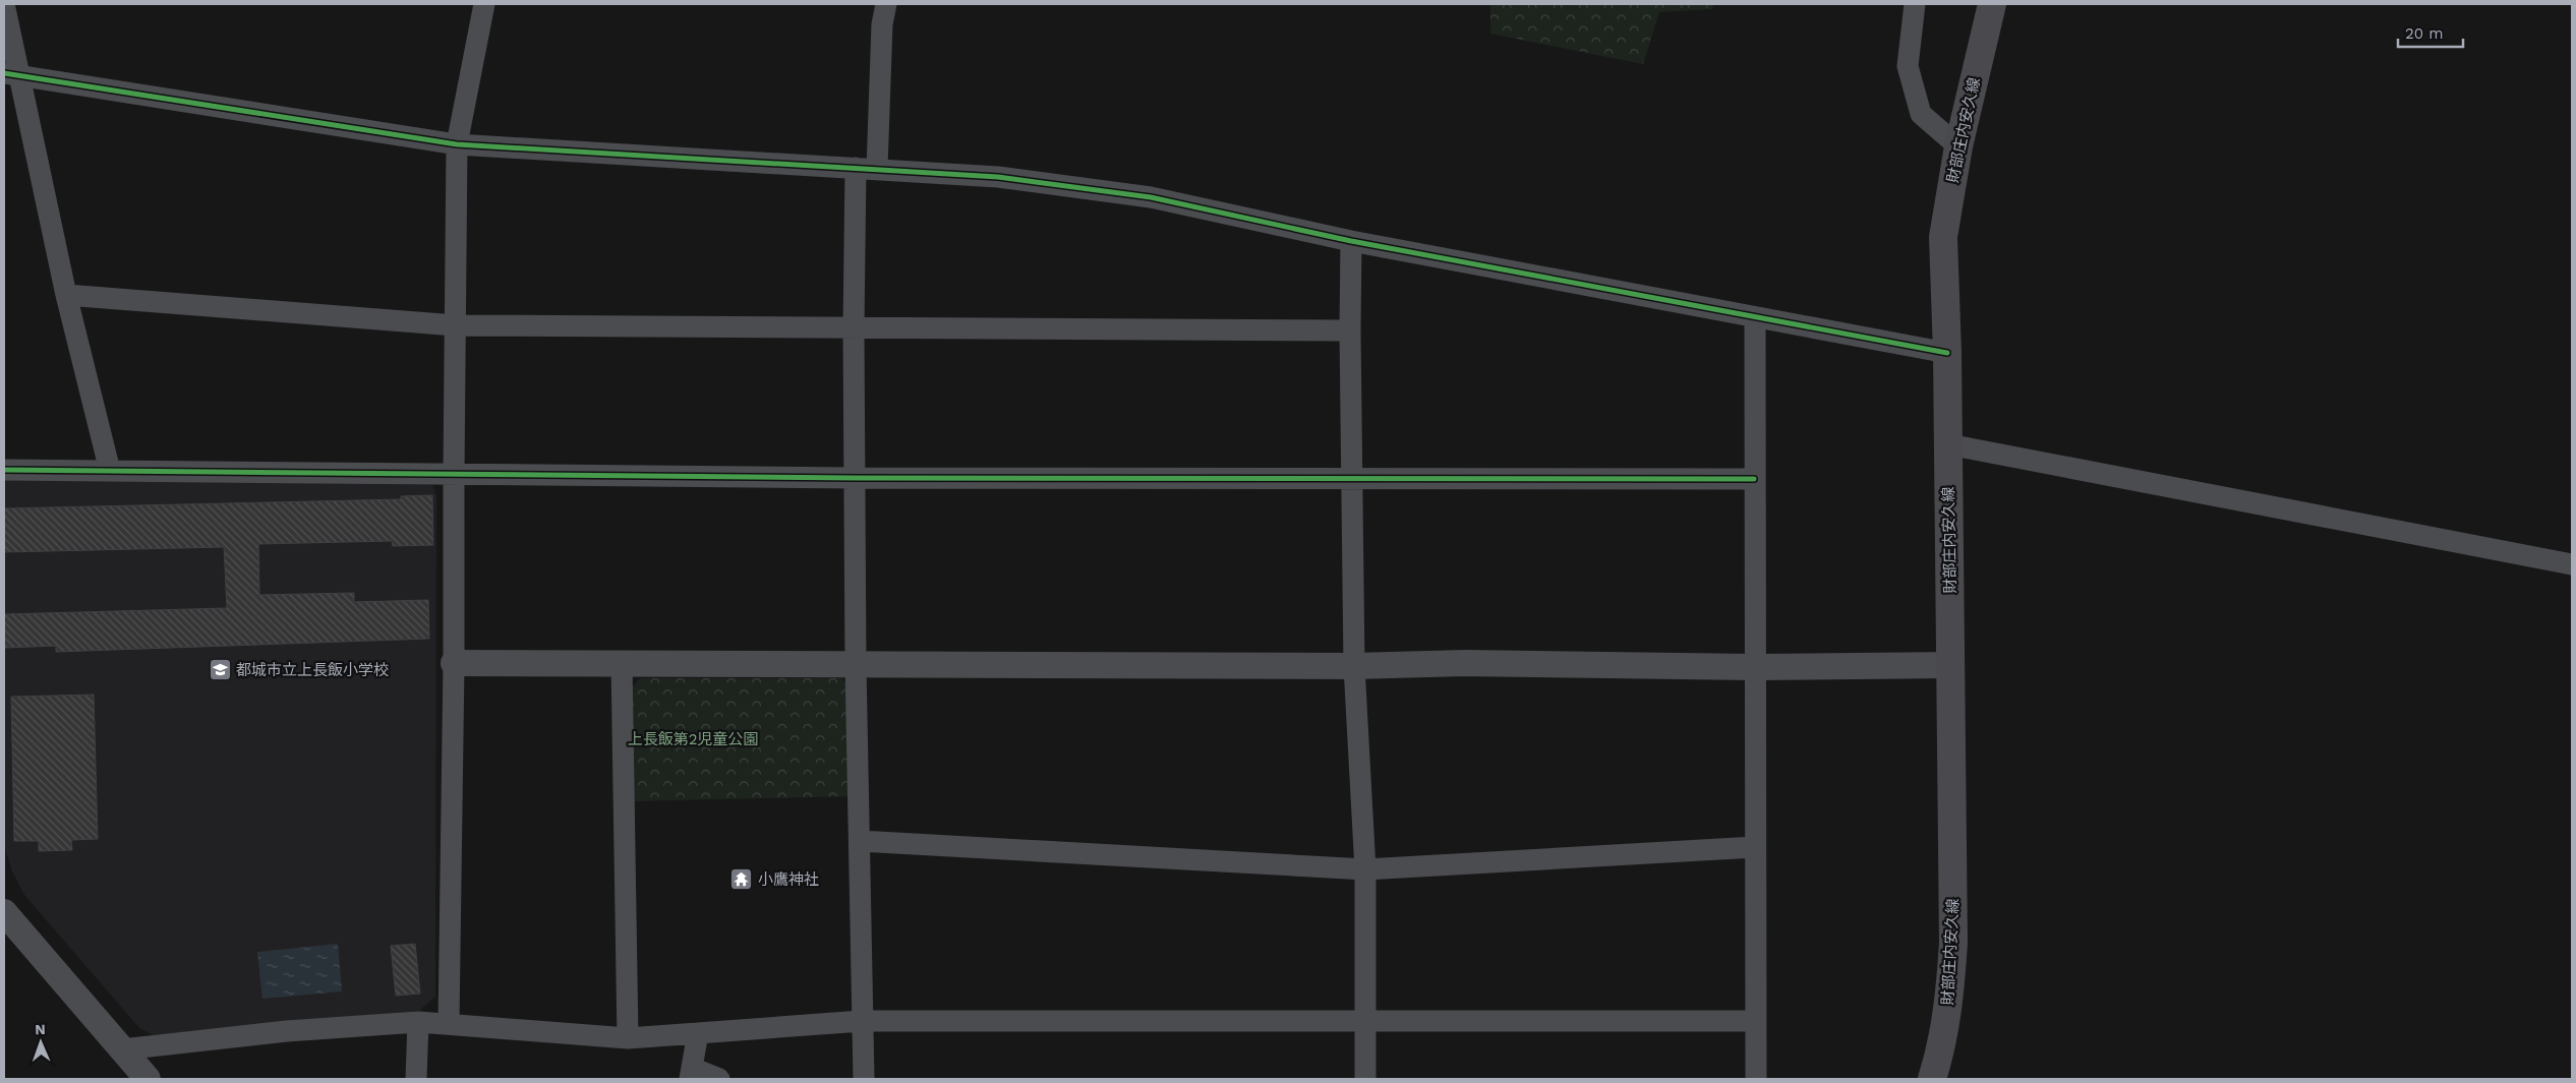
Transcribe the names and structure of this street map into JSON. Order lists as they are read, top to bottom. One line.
{"streets":{"main road":["財部庄内安久線"]},"parks":["上長飯第2児童公園"],"places":{"school or university":["都城市立上長飯小学校"],"temple":["小鷹神社"]},"scale_bar":"20 m","north":"top"}
